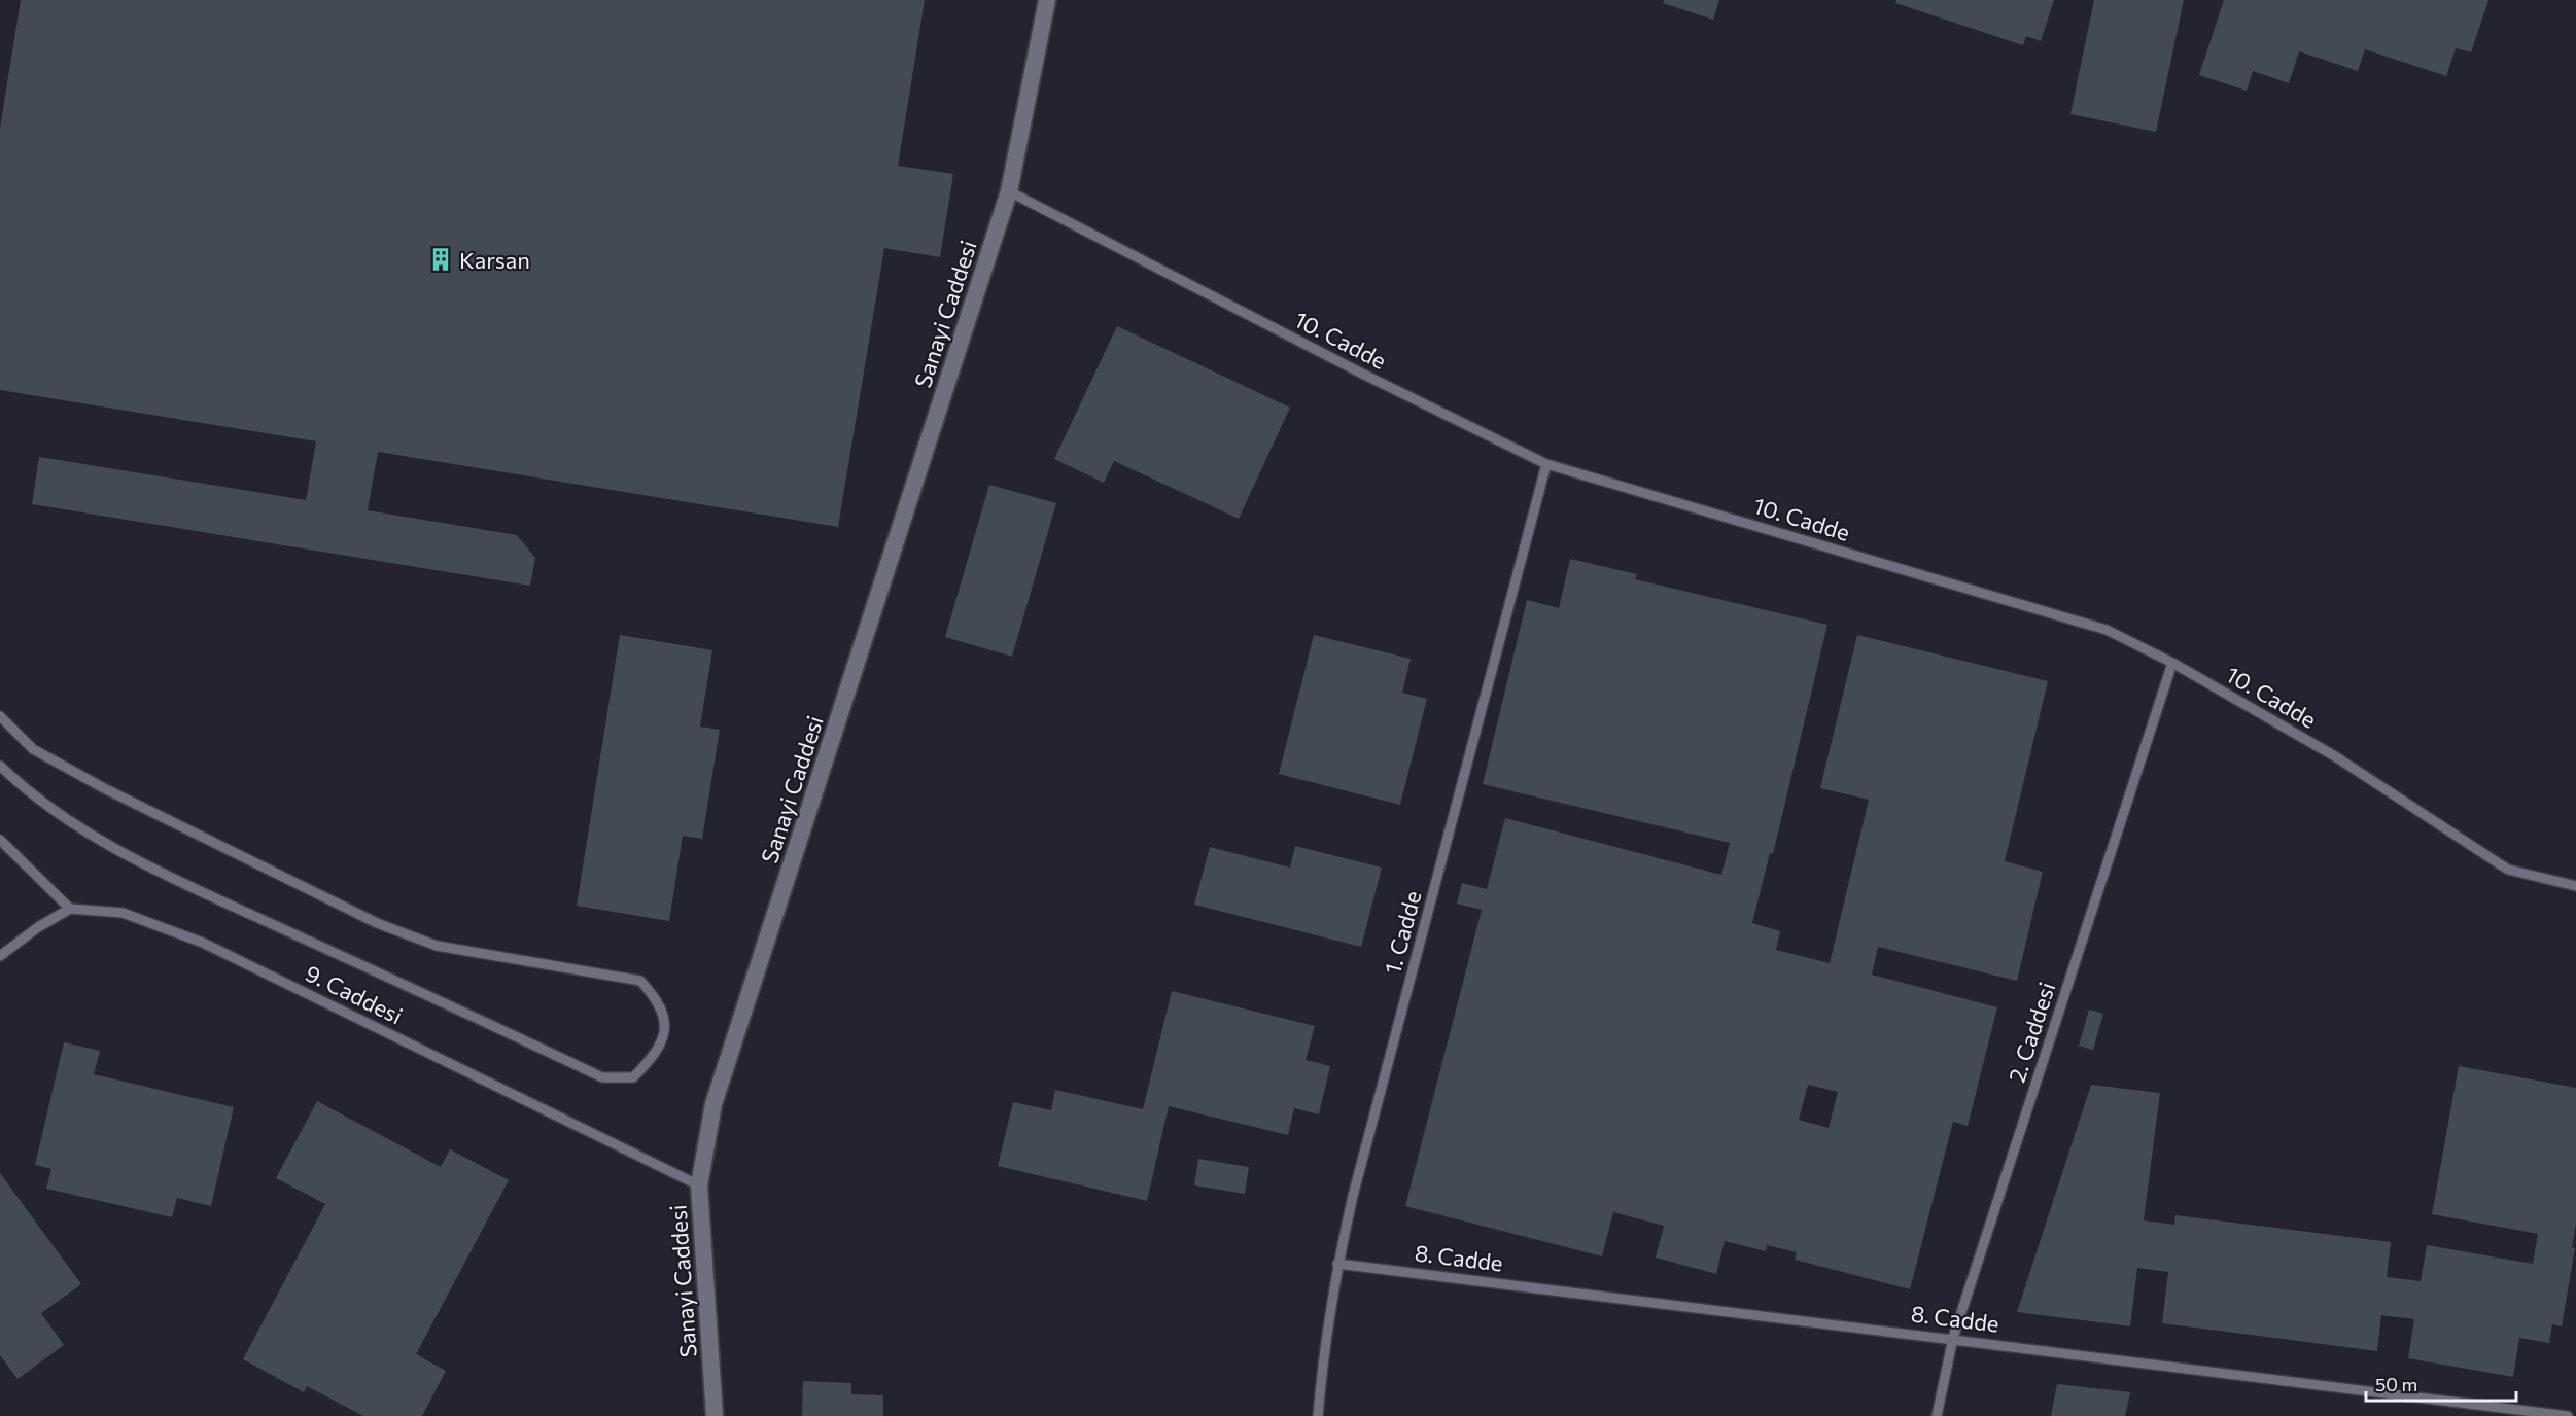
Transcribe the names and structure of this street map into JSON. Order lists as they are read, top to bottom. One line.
{"streets":{"street":["Sanayi Caddesi"],"lane":["10. Cadde","1. Cadde","9. Caddesi","2. Caddesi","8. Cadde"]},"crossings":[["Sanayi Caddesi","10. Cadde"],["Sanayi Caddesi","9. Caddesi"],["10. Cadde","1. Cadde"],["10. Cadde","2. Caddesi"],["1. Cadde","8. Cadde"],["2. Caddesi","8. Cadde"]],"places":{"building":["Karsan"]},"scale_bar":"50 m"}
